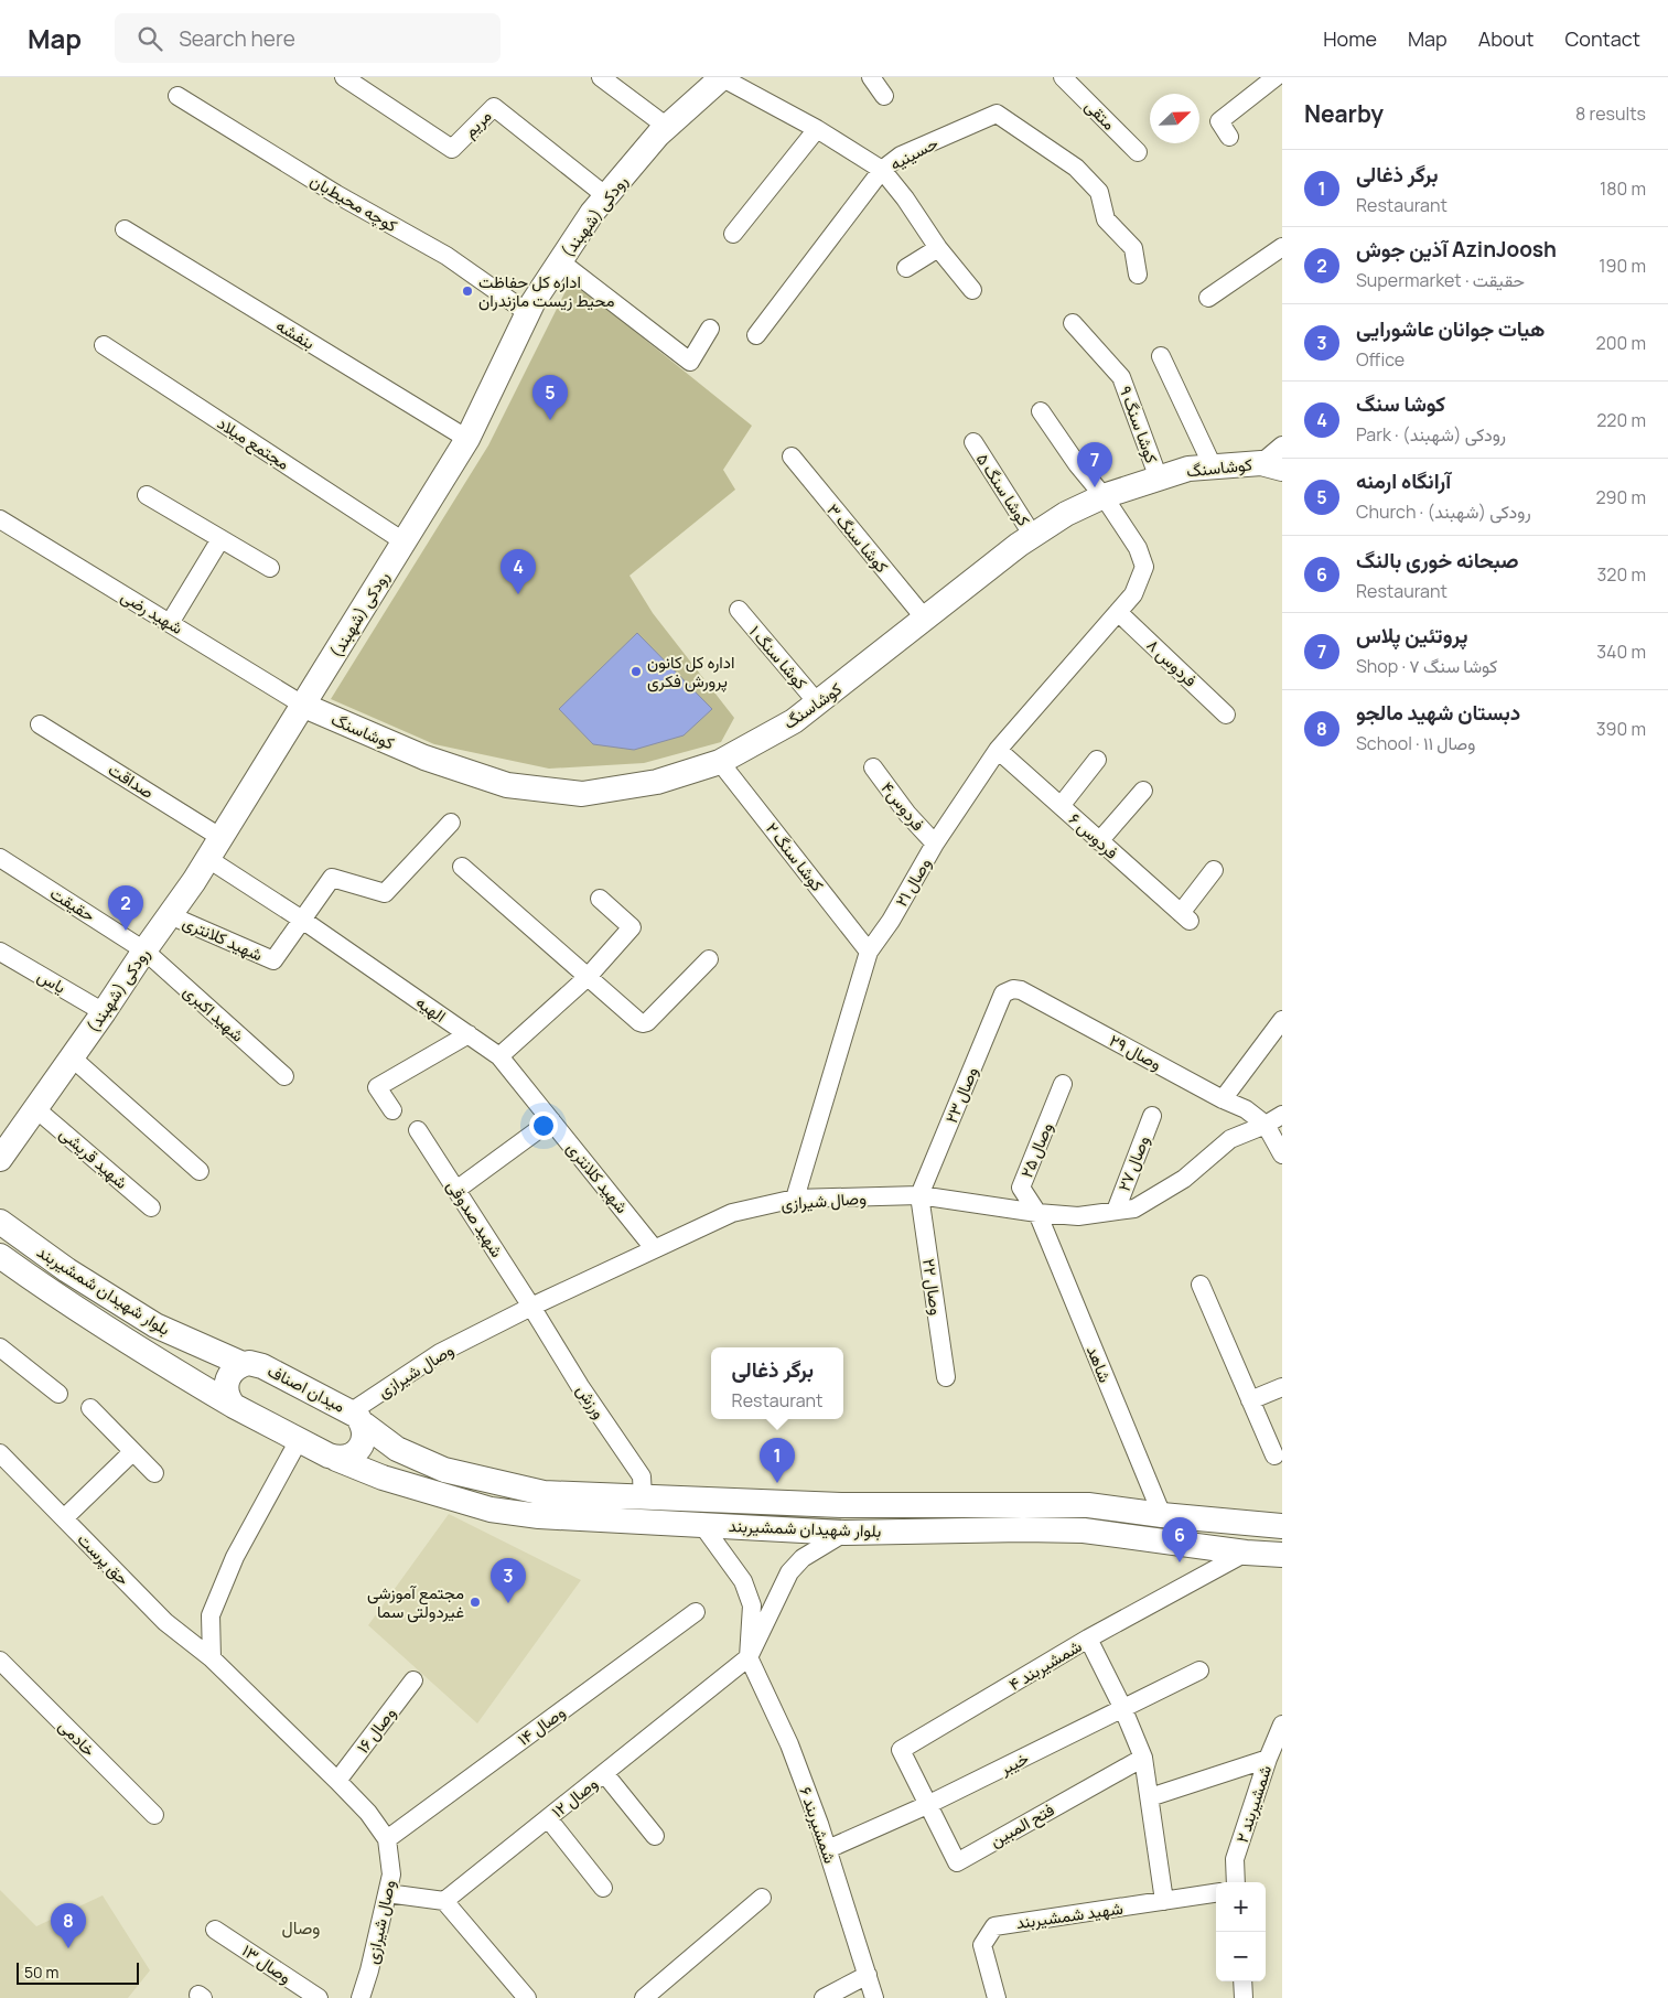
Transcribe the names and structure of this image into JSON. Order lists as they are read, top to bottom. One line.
{"streets":{"main road":["رودکی (شهبند)","کوشاسنگ","بلوار شهیدان شمشیربند","میدان اصناف"],"street":["متقی","مریم","حسینیه","کوچه محیط‌بان","بنفشه","کوشا سنگ ۹","مجتمع میلاد","کوشا سنگ ۵","کوشا سنگ ۳","شهید رضی","کوشا سنگ ۱","فردوس ۸","صداقت","فردوس۴","فردوس ۶","کوشا سنگ ۲","وصال ۲۱","حقیقت","شهید کلانتری","یاس","الهیه","شهید اکبری","وصال ۲۹","وصال ۲۳","وصال ۲۵","شهید قریشی","وصال ۲۷","وصال شیرازی","شهید صدوقی","وصال ۲۲","شاهد","ورزش","حق پرست","شمشیربند ۴","وصال ۱۴","وصال ۱۶","خادمی","خیبر","وصال ۱۲","شمشیربند ۲","شمشیربند ۶","فتح المبین","شهید شمشیربند","وصال ۱۳"]},"crossings":[["مریم","رودکی (شهبند)"],["حسینیه","رودکی (شهبند)"],["کوچه محیط‌بان","رودکی (شهبند)"],["رودکی (شهبند)","بنفشه"],["رودکی (شهبند)","مجتمع میلاد"],["رودکی (شهبند)","کوشاسنگ"],["رودکی (شهبند)","شهید رضی"],["رودکی (شهبند)","صداقت"],["رودکی (شهبند)","حقیقت"],["رودکی (شهبند)","شهید کلانتری"],["رودکی (شهبند)","یاس"],["رودکی (شهبند)","الهیه"],["رودکی (شهبند)","شهید اکبری"],["رودکی (شهبند)","شهید قریشی"],["کوشا سنگ ۹","کوشاسنگ"],["کوشاسنگ","کوشا سنگ ۵"],["کوشاسنگ","کوشا سنگ ۳"],["کوشاسنگ","شهید رضی"],["کوشاسنگ","کوشا سنگ ۱"],["کوشاسنگ","کوشا سنگ ۲"],["کوشاسنگ","وصال ۲۱"],["فردوس ۸","وصال ۲۱"],["فردوس۴","وصال ۲۱"],["فردوس ۶","وصال ۲۱"],["کوشا سنگ ۲","وصال ۲۱"],["وصال ۲۱","وصال شیرازی"],["حقیقت","شهید اکبری"],["شهید کلانتری","الهیه"],["شهید کلانتری","وصال شیرازی"],["وصال ۲۹","وصال ۲۳"],["وصال ۲۹","وصال شیرازی"],["وصال ۲۳","وصال شیرازی"],["وصال ۲۳","وصال ۲۲"],["وصال ۲۵","وصال شیرازی"],["وصال ۲۵","شاهد"],["وصال ۲۷","وصال شیرازی"],["وصال شیرازی","شهید صدوقی"],["وصال شیرازی","وصال ۲۲"],["وصال شیرازی","بلوار شهیدان شمشیربند"],["وصال شیرازی","شاهد"],["وصال شیرازی","میدان اصناف"],["وصال شیرازی","ورزش"],["وصال شیرازی","حق پرست"],["وصال شیرازی","وصال ۱۴"],["وصال شیرازی","وصال ۱۶"],["شهید صدوقی","ورزش"],["بلوار شهیدان شمشیربند","شاهد"],["بلوار شهیدان شمشیربند","میدان اصناف"],["بلوار شهیدان شمشیربند","ورزش"],["بلوار شهیدان شمشیربند","شمشیربند ۴"],["بلوار شهیدان شمشیربند","شمشیربند ۶"],["شمشیربند ۴","خیبر"],["شمشیربند ۴","فتح المبین"],["خیبر","شمشیربند ۶"],["خیبر","فتح المبین"],["وصال ۱۲","شمشیربند ۶"]],"districts":["وصال"],"places":["اداره کل حفاظت محیط زیست مازندران","اداره کل کانون پرورش فکری","مجتمع آموزشی غیردولتی سما"],"scale_bar":"50 m","north":"top right","page":{"header":"Map","search":"Search here","nav":["Home","Map","About","Contact"],"heading":["Nearby","8 results"],"list":[{"mark":"1","name":"برگر ذغالی","note":"Restaurant","value":"180 m"},{"mark":"2","name":"آذین جوش AzinJoosh","note":"Supermarket · حقیقت","value":"190 m"},{"mark":"3","name":"هیات جوانان عاشورایی","note":"Office","value":"200 m"},{"mark":"4","name":"کوشا سنگ","note":"Park · رودکی (شهبند)","value":"220 m"},{"mark":"5","name":"آرانگاه ارمنه","note":"Church · رودکی (شهبند)","value":"290 m"},{"mark":"6","name":"صبحانه خوری بالنگ","note":"Restaurant","value":"320 m"},{"mark":"7","name":"پروتئین پلاس","note":"Shop · کوشا سنگ ۷","value":"340 m"},{"mark":"8","name":"دبستان شهید مالجو","note":"School · وصال ۱۱","value":"390 m"}],"pins":["5","7","4","2","1","6","3","8"],"popup":["برگر ذغالی","Restaurant"],"map_buttons":["+","−"],"scale":"50 m"}}
